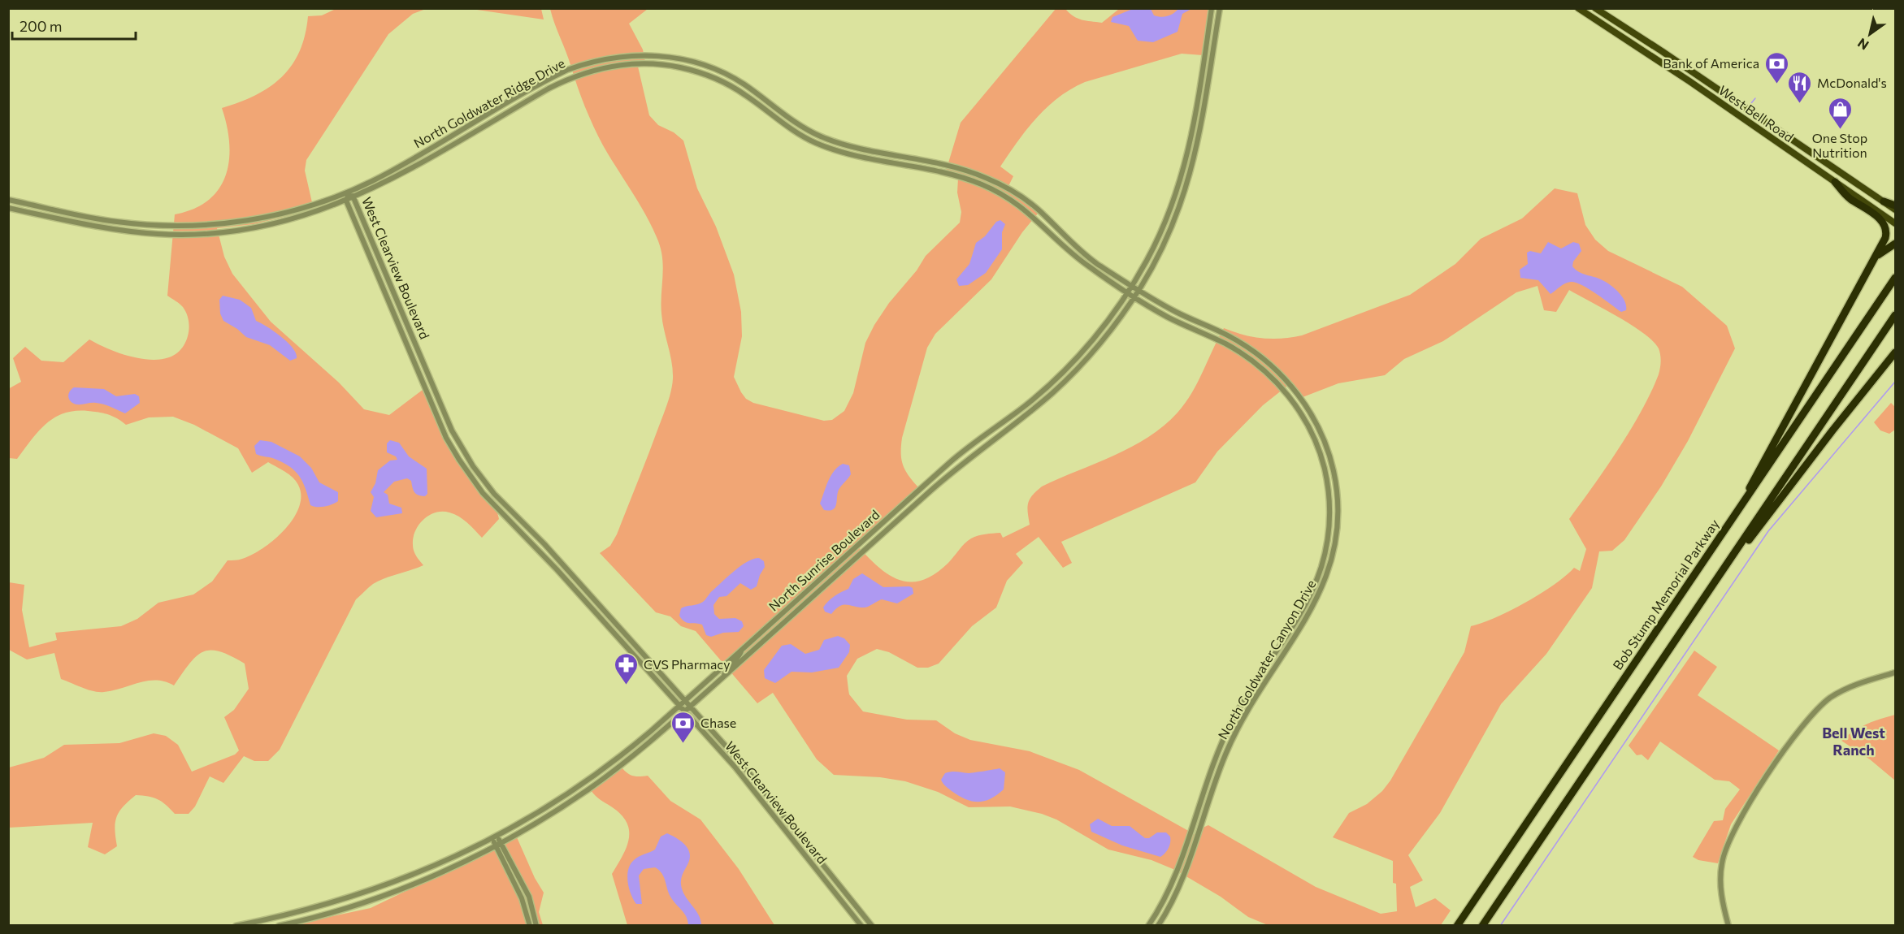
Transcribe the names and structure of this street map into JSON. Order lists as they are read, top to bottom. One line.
{"streets":{"highway":["Bob Stump Memorial Parkway"],"main road":["West Bell Road"],"street":["North Goldwater Ridge Drive","West Clearview Boulevard","North Sunrise Boulevard","North Goldwater Canyon Drive"]},"crossings":[["North Goldwater Ridge Drive","West Clearview Boulevard"],["North Goldwater Ridge Drive","North Sunrise Boulevard"],["North Goldwater Ridge Drive","North Goldwater Canyon Drive"],["West Clearview Boulevard","North Sunrise Boulevard"],["North Sunrise Boulevard","North Goldwater Canyon Drive"]],"districts":["Bell West Ranch"],"places":{"bank":["Bank of America","Chase"],"restaurant":["McDonald's"],"shop":["One Stop Nutrition"],"pharmacy":["CVS Pharmacy"]},"scale_bar":"200 m","north":"bottom left"}
